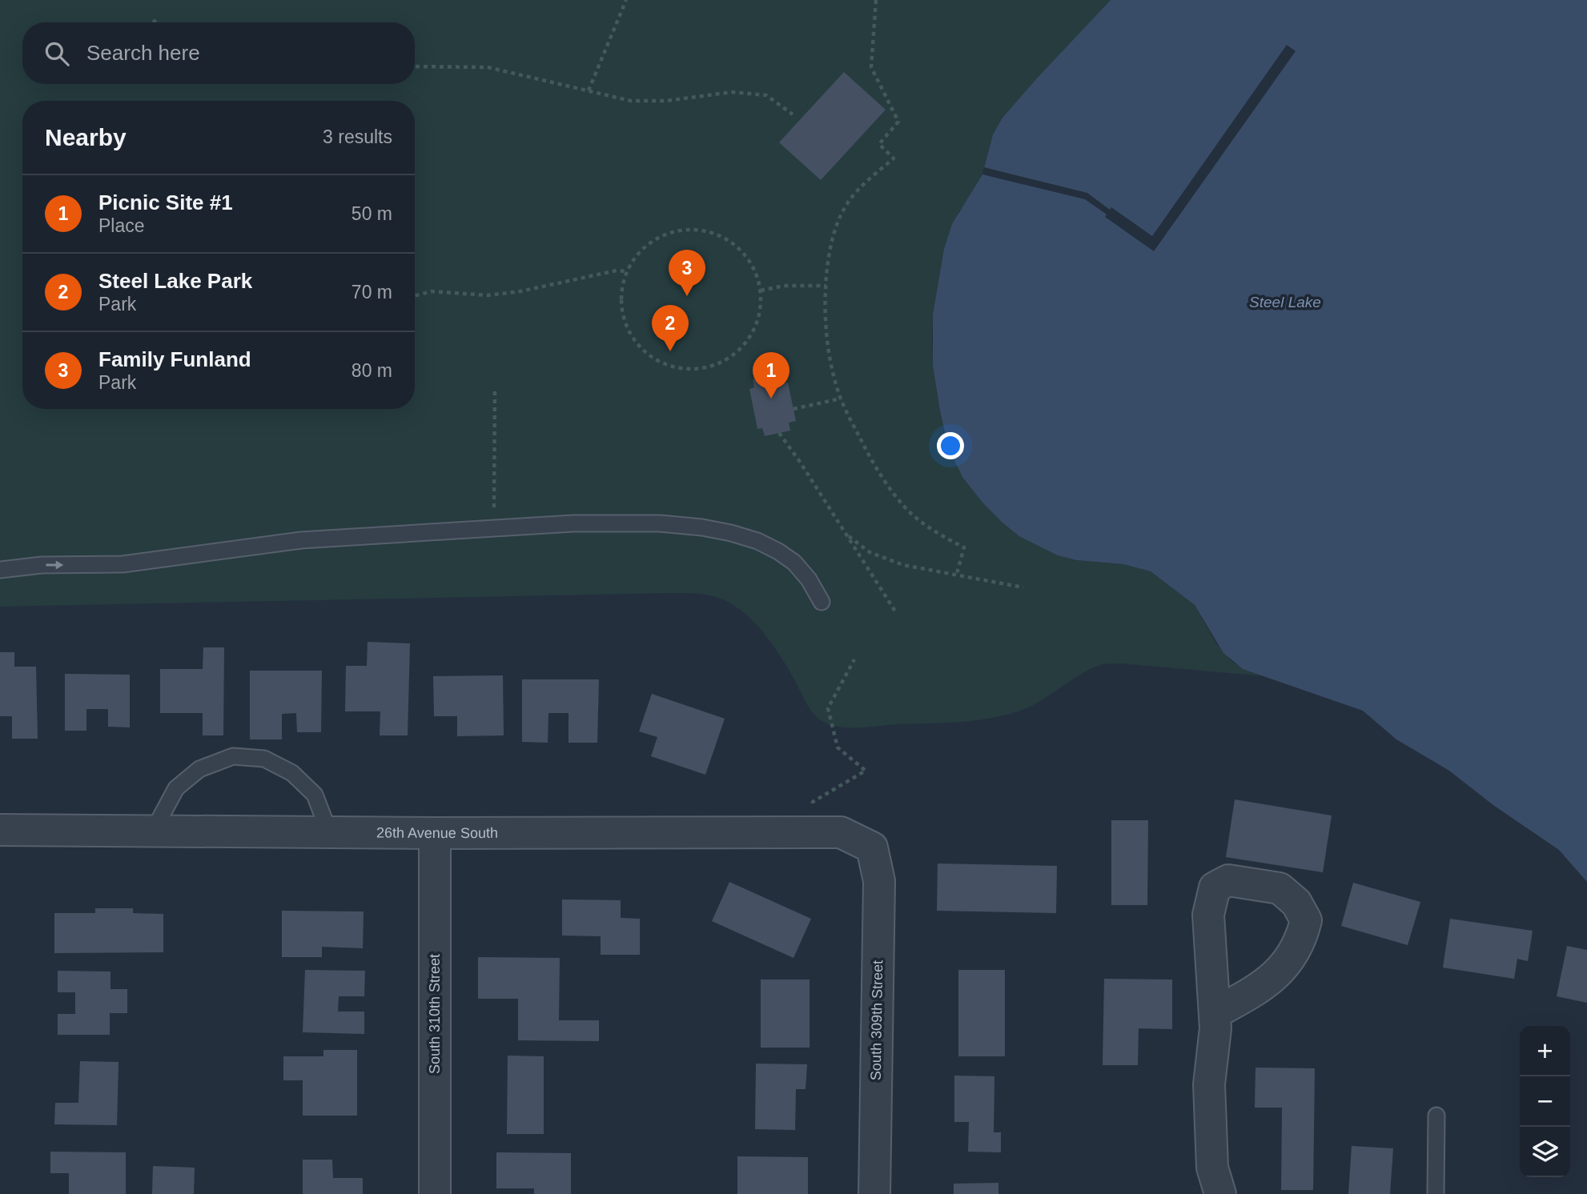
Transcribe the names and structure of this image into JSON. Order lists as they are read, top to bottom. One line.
{"streets":{"street":["26th Avenue South","South 310th Street","South 309th Street"]},"crossings":[["26th Avenue South","South 310th Street"],["26th Avenue South","South 309th Street"]],"water":["Steel Lake"],"page":{"search":"Search here","heading":["Nearby","3 results"],"list":[{"mark":"1","name":"Picnic Site #1","note":"Place","value":"50 m"},{"mark":"2","name":"Steel Lake Park","note":"Park","value":"70 m"},{"mark":"3","name":"Family Funland","note":"Park","value":"80 m"}],"pins":["3","2","1"],"map_buttons":["+","−"]}}
